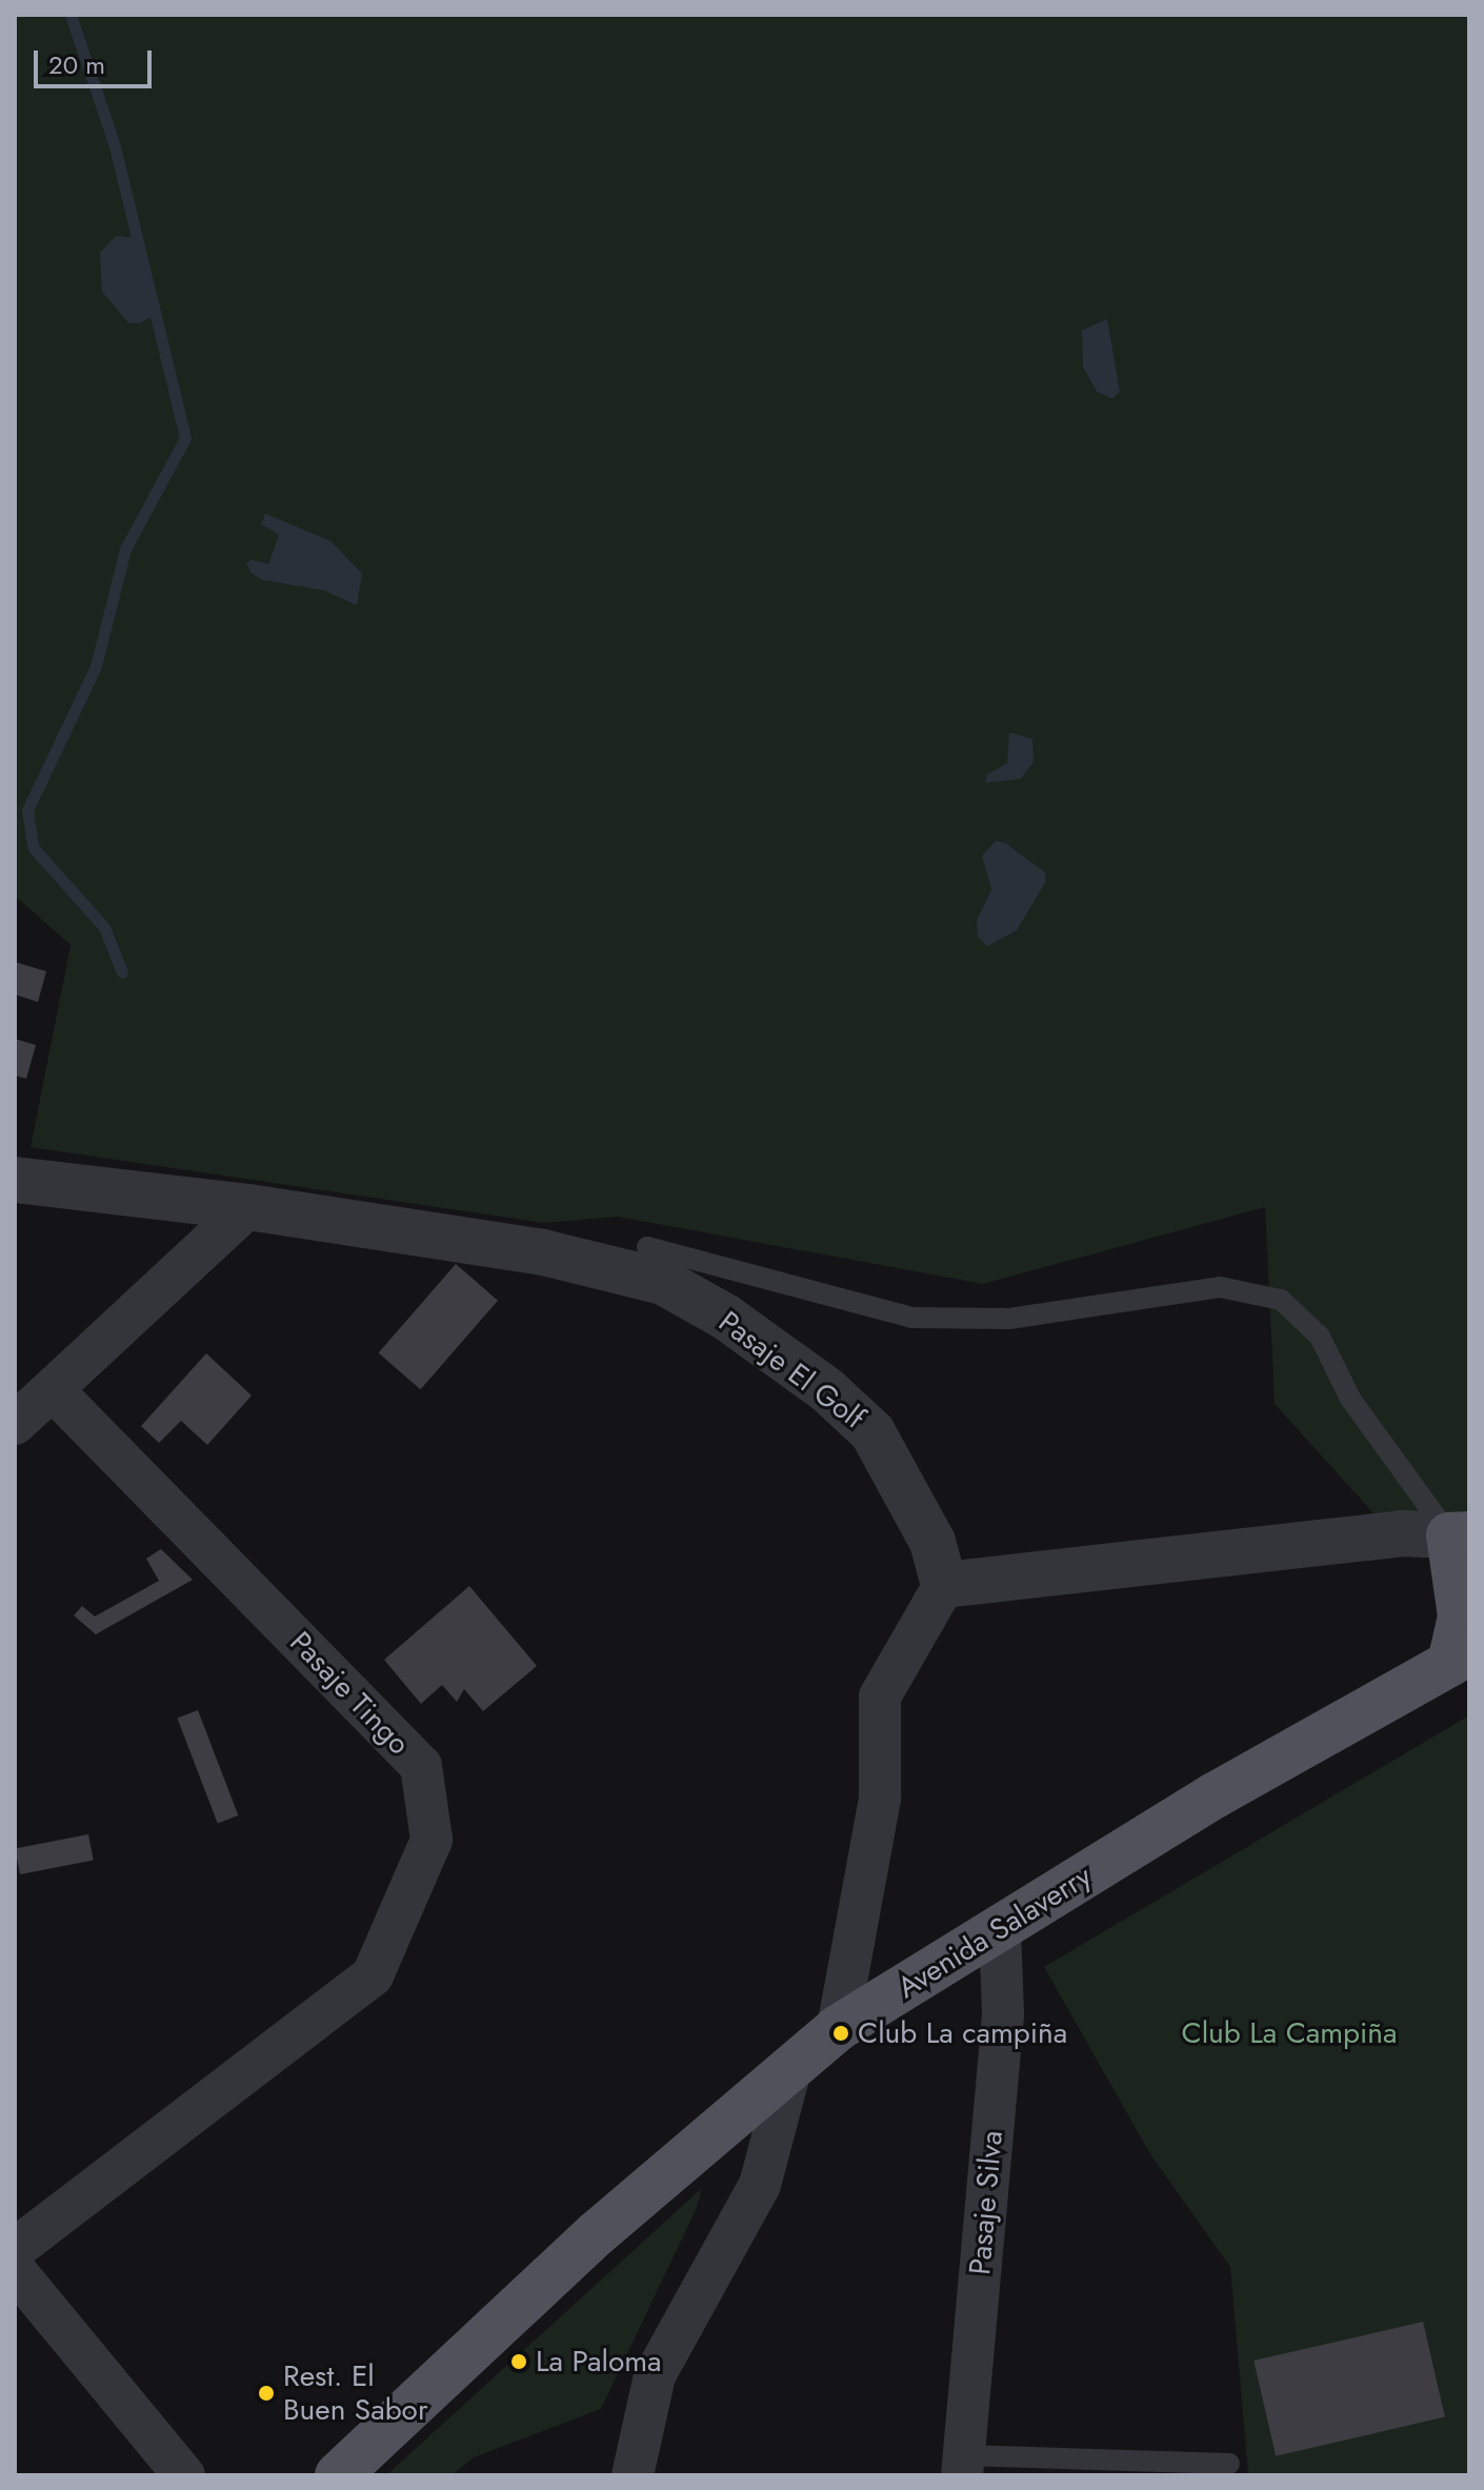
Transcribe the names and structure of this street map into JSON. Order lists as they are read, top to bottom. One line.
{"streets":{"main road":["Avenida Salaverry"],"street":["Pasaje El Golf","Pasaje Tingo","Pasaje Silva"]},"crossings":[["Avenida Salaverry","Pasaje Silva"]],"parks":["Club La Campiña"],"places":["Club La campiña","La Paloma","Rest. El Buen Sabor"],"scale_bar":"20 m"}
